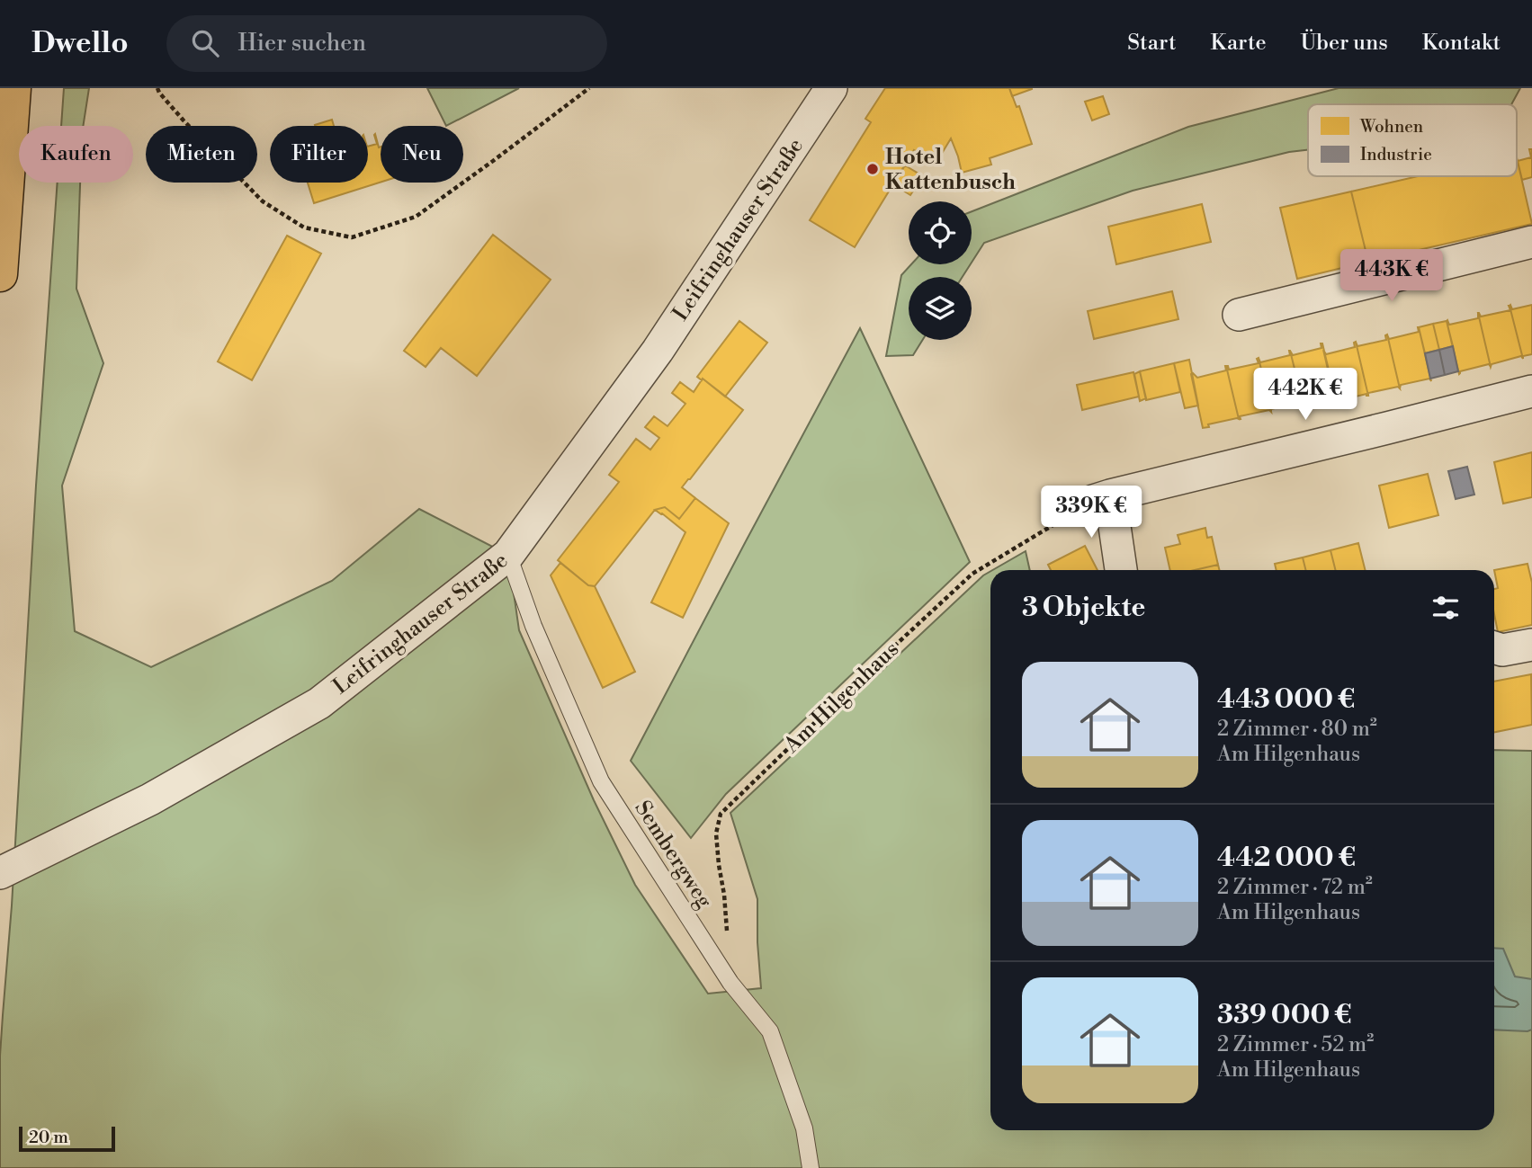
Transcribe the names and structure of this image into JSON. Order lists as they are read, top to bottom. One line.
{"streets":{"street":["Leifringhauser Straße"],"lane":["Sembergweg"],"path":["Am Hilgenhaus"]},"crossings":[["Leifringhauser Straße","Sembergweg"],["Am Hilgenhaus","Sembergweg"]],"places":["Hotel Kattenbusch"],"legend":["Wohnen","Industrie"],"scale_bar":"20 m","page":{"header":"Dwello","search":"Hier suchen","nav":["Start","Karte","Über uns","Kontakt"],"chip":["Kaufen","Mieten","Filter","Neu"],"price":["443K €","442K €","339K €"],"heading":"3 Objekte","list":[{"name":"443 000 €","note":"2 Zimmer · 80 m² · Am Hilgenhaus"},{"name":"442 000 €","note":"2 Zimmer · 72 m² · Am Hilgenhaus"},{"name":"339 000 €","note":"2 Zimmer · 52 m² · Am Hilgenhaus"}],"scale":"20 m"}}
